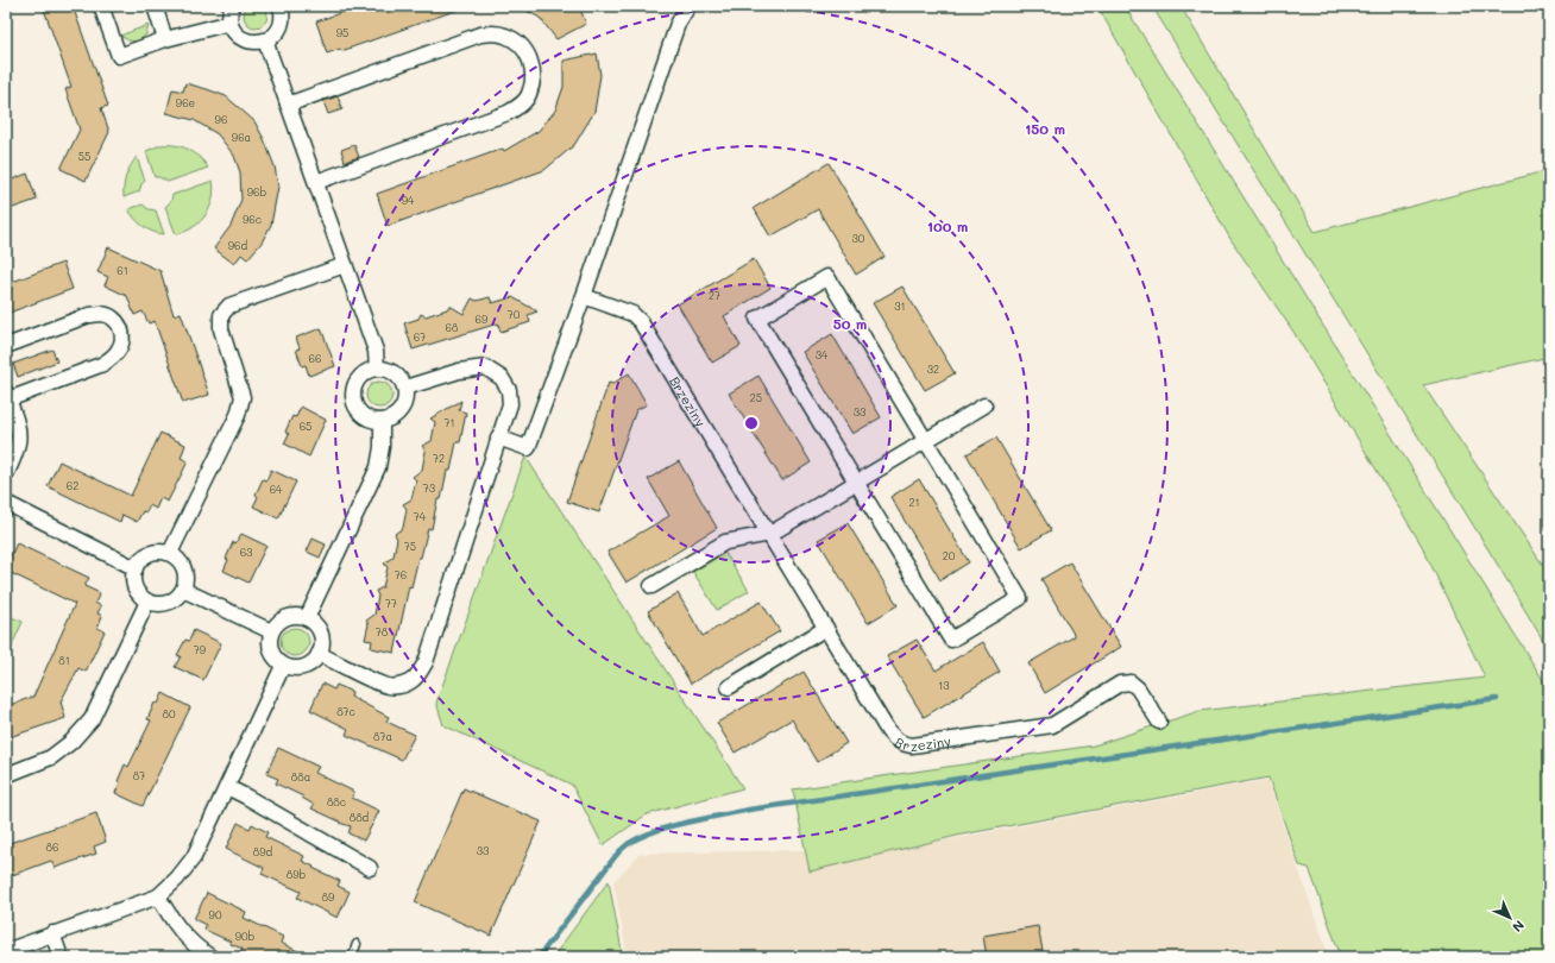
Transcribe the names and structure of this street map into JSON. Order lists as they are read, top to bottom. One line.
{"streets":{"street":["Brzeziny"]},"house_numbers":["95","96e","96","96a","55","96b","94","96c","30","96d","61","27","31","70","69","68","67","34","66","32","25","33","71","65","72","62","73","64","21","74","75","63","20","76","77","78","79","81","13","87c","80","87a","87","88a","88c","88d","86","33","89d","89b","89","90","90b"],"north":"bottom right","rings":["150 m","100 m","50 m"]}
